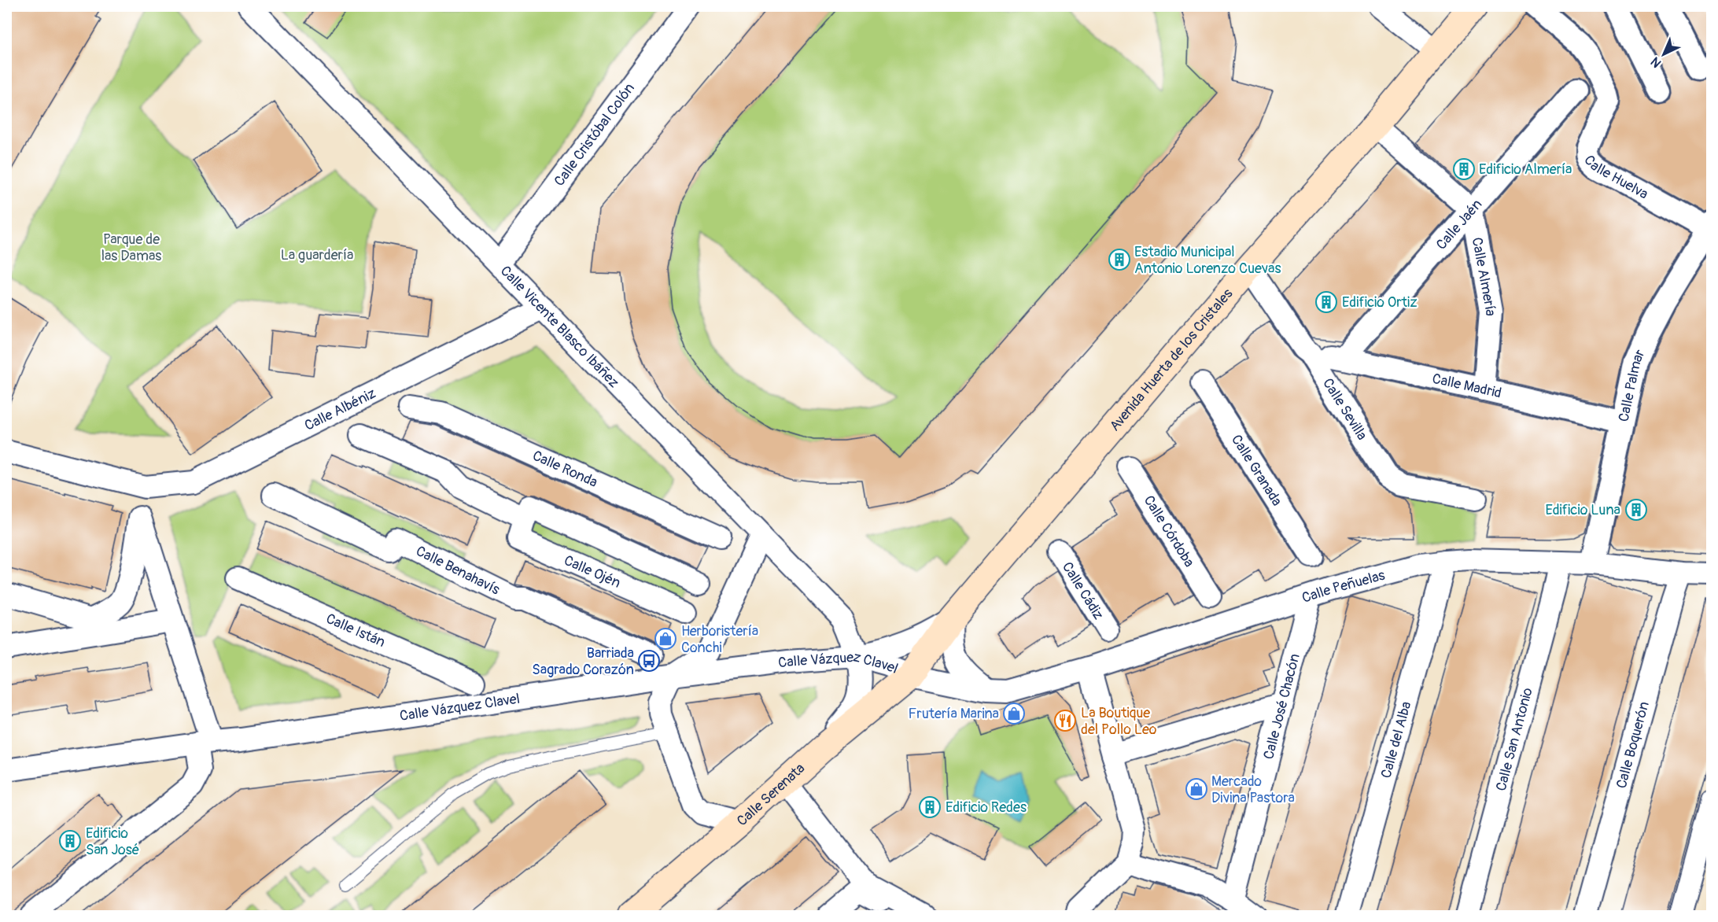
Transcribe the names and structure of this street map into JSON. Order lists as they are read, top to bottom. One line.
{"streets":{"main road":["Avenida Huerta de los Cristales","Calle Serenata"],"street":["Calle Cristóbal Colón","Calle Huelva","Calle Jaén","Calle Almería","Calle Vicente Blasco Ibáñez","Calle Madrid","Calle Palmar","Calle Sevilla","Calle Albéniz","Calle Ronda","Calle Granada","Calle Córdoba","Calle Benahavís","Calle Ojén","Calle Peñuelas","Calle Cádiz","Calle Istán","Calle Vázquez Clavel","Calle José Chacón","Calle del Alba","Calle San Antonio","Calle Boquerón"]},"crossings":[["Calle Cristóbal Colón","Calle Vicente Blasco Ibáñez"],["Calle Huelva","Calle Palmar"],["Calle Jaén","Calle Almería"],["Calle Jaén","Calle Madrid"],["Calle Almería","Calle Madrid"],["Calle Vicente Blasco Ibáñez","Calle Albéniz"],["Calle Vicente Blasco Ibáñez","Calle Vázquez Clavel"],["Calle Vicente Blasco Ibáñez","Calle Serenata"],["Avenida Huerta de los Cristales","Calle Sevilla"],["Avenida Huerta de los Cristales","Calle Peñuelas"],["Avenida Huerta de los Cristales","Calle Vázquez Clavel"],["Avenida Huerta de los Cristales","Calle Serenata"],["Calle Madrid","Calle Palmar"],["Calle Madrid","Calle Sevilla"],["Calle Palmar","Calle Peñuelas"],["Calle Peñuelas","Calle Vázquez Clavel"],["Calle Peñuelas","Calle José Chacón"],["Calle Peñuelas","Calle del Alba"],["Calle Peñuelas","Calle San Antonio"],["Calle Peñuelas","Calle Boquerón"],["Calle Peñuelas","Calle Serenata"],["Calle Vázquez Clavel","Calle Serenata"]],"parks":["Parque de las Damas","La guardería"],"places":{"building":["Edificio Almería","Estadio Municipal Antonio Lorenzo Cuevas","Edificio Ortiz","Edificio Luna","Edificio Redes","Edificio San José"],"shop":["Herboristería Conchi","Frutería Marina","Mercado Divina Pastora"],"bus stop":["Barriada Sagrado Corazón"],"restaurant":["La Boutique del Pollo Leo"]},"north":"bottom left"}
